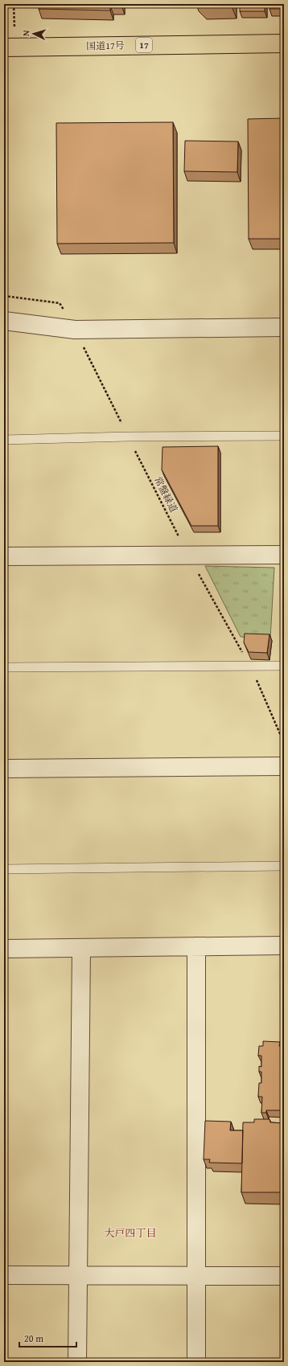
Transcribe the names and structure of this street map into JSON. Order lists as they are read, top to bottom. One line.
{"streets":{"highway":["17","国道17号"],"path":["常盤緑道"]},"districts":["大戸四丁目"],"scale_bar":"20 m","north":"left"}
